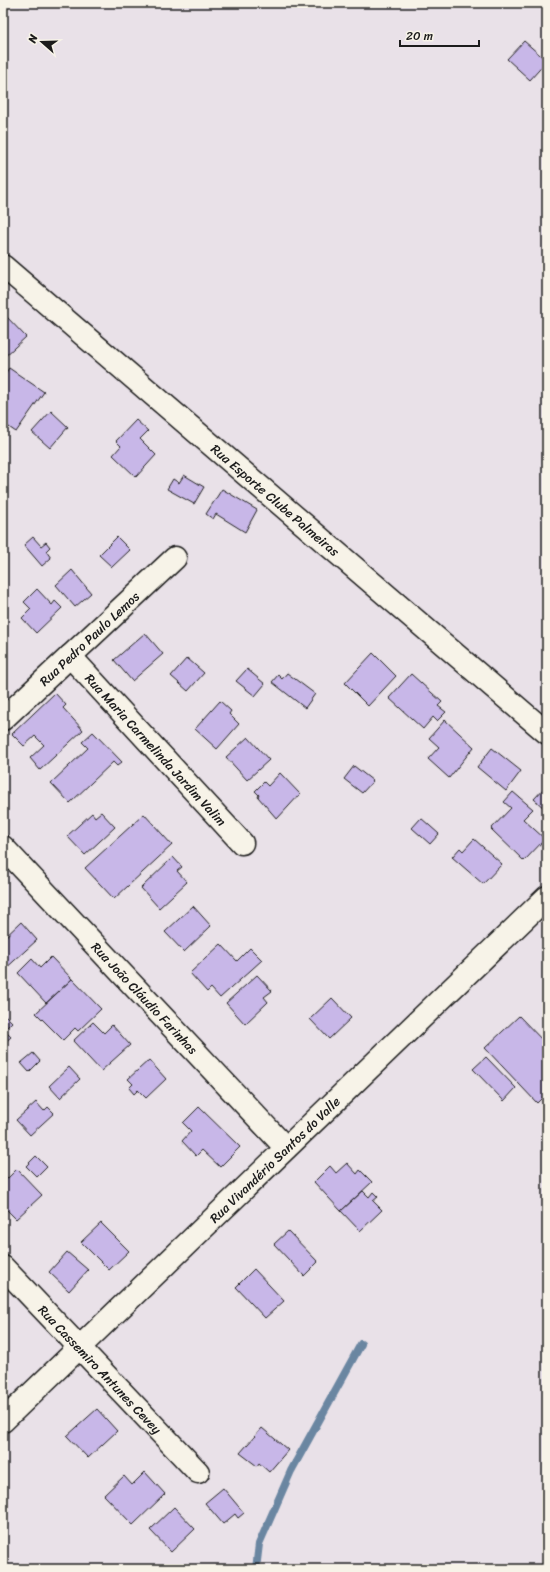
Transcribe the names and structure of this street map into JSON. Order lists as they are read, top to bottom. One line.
{"streets":{"street":["Rua Esporte Clube Palmeiras","Rua Pedro Paulo Lemos","Rua Maria Carmelinda Jardim Valim","Rua João Cláudio Farinhas","Rua Vivandério Santos do Valle","Rua Cassemiro Antunes Cevey"]},"crossings":[["Rua Pedro Paulo Lemos","Rua Maria Carmelinda Jardim Valim"],["Rua João Cláudio Farinhas","Rua Vivandério Santos do Valle"],["Rua Vivandério Santos do Valle","Rua Cassemiro Antunes Cevey"]],"scale_bar":"20 m","north":"left"}
